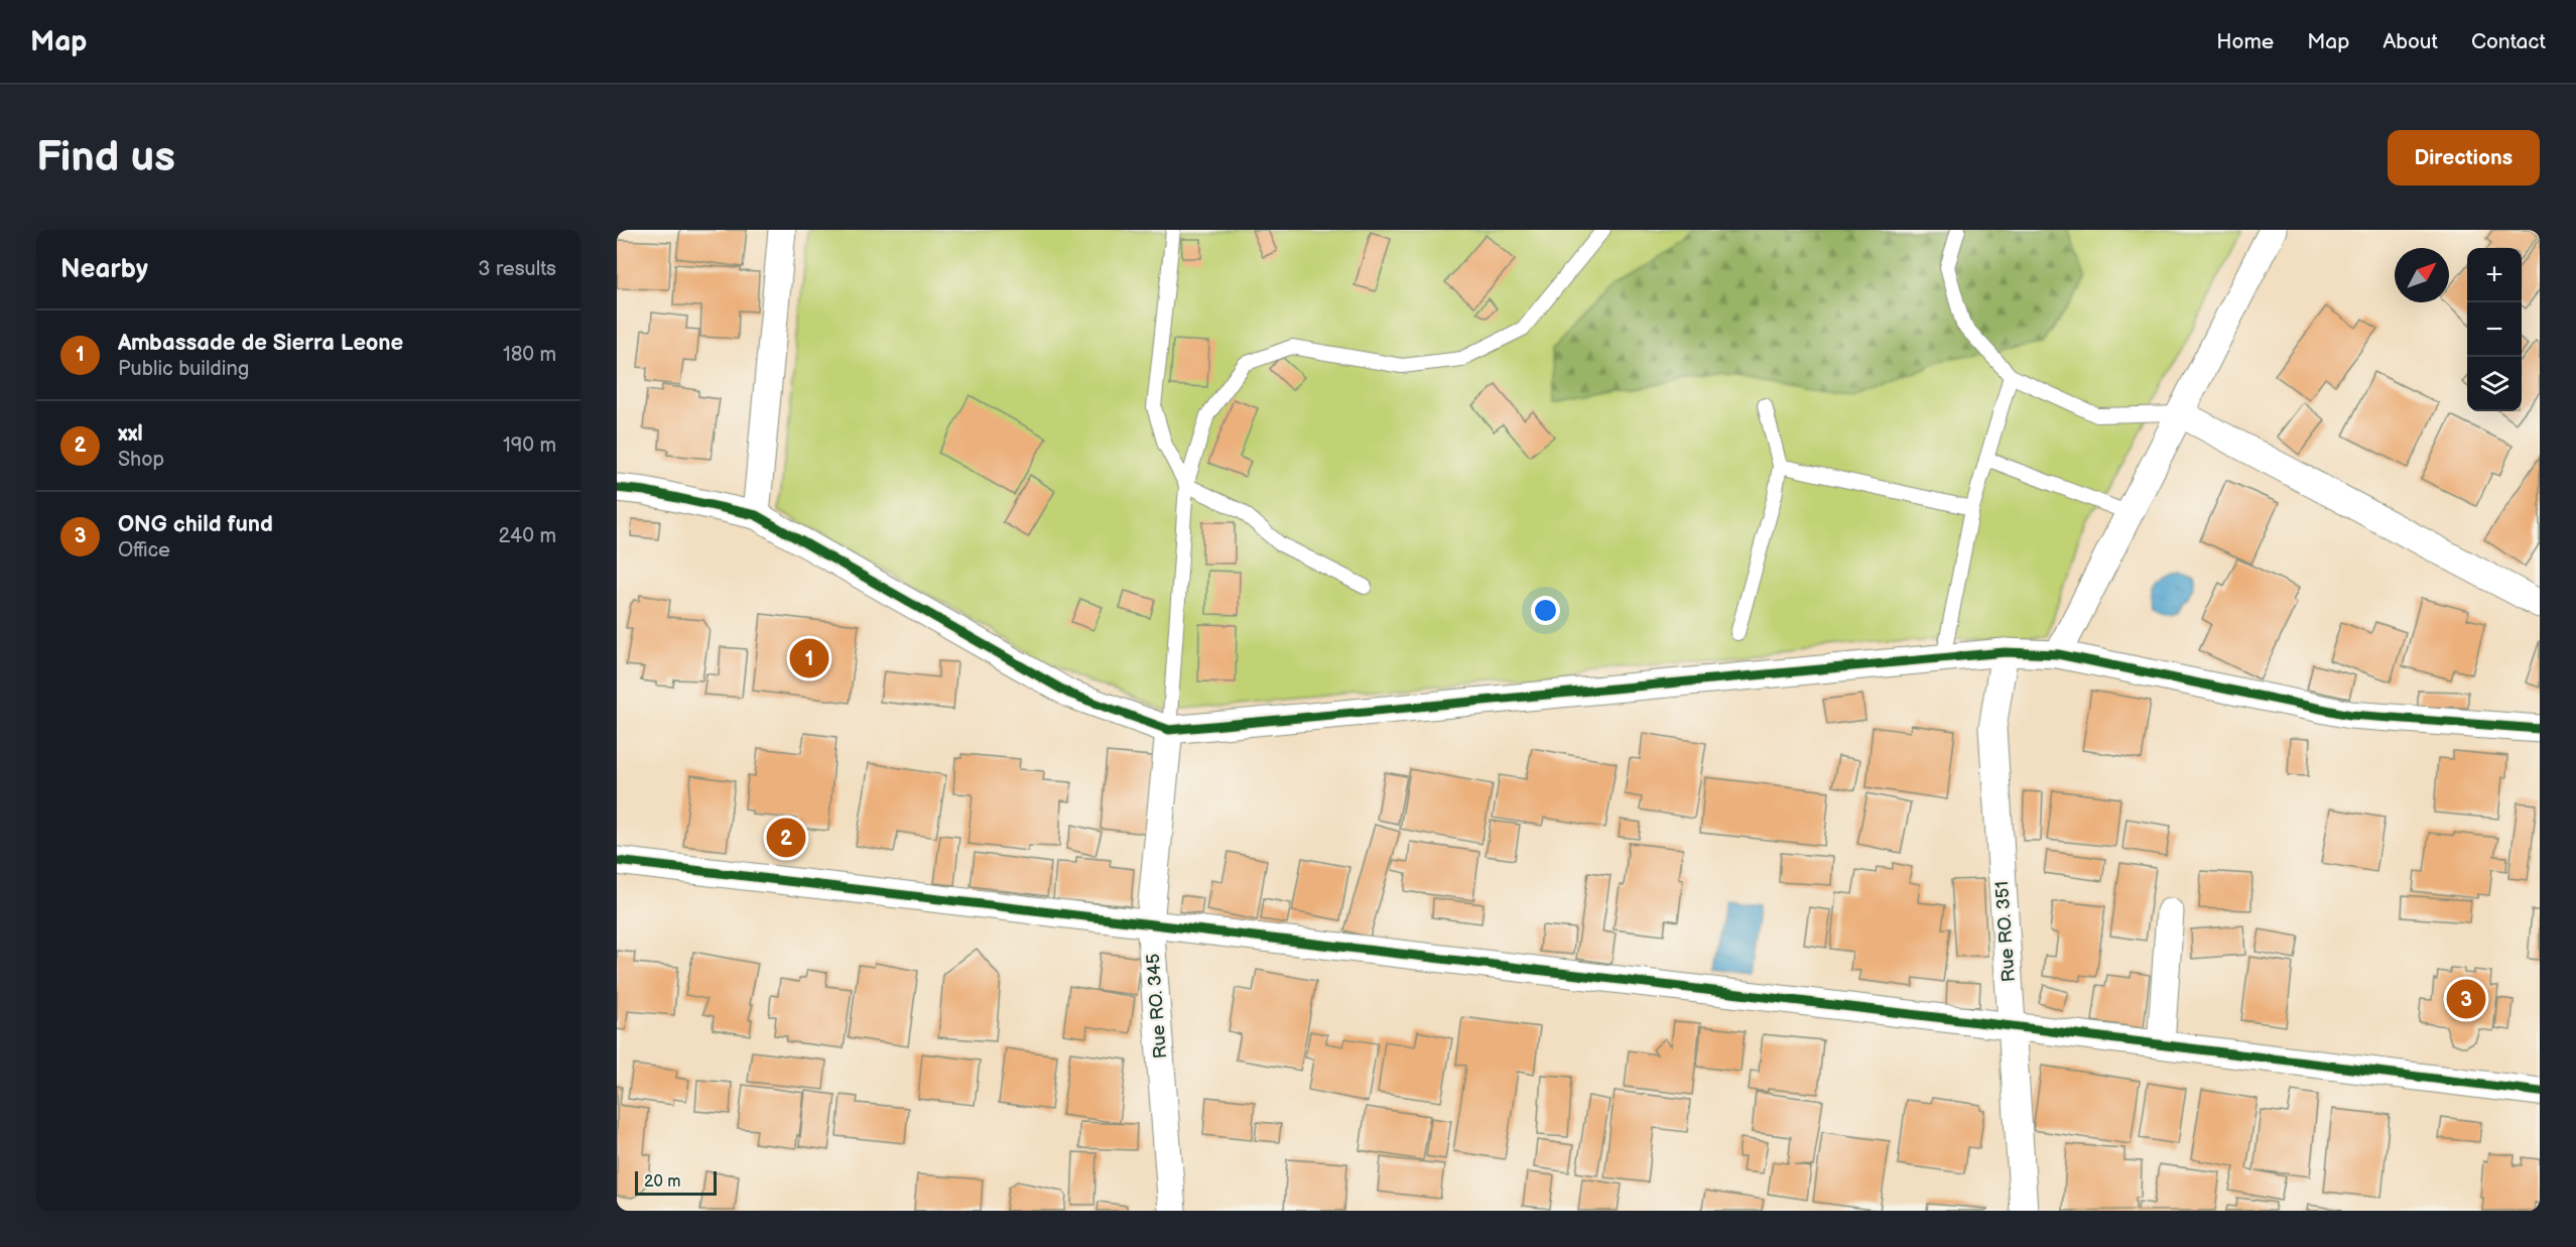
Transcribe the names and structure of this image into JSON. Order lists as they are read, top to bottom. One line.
{"streets":{"street":["Rue RO. 351","Rue RO. 345"]},"scale_bar":"20 m","north":"top right","page":{"header":"Map","nav":["Home","Map","About","Contact"],"buttons":"Directions","title":"Find us","heading":["Nearby","3 results"],"map_buttons":["+","−"],"list":[{"mark":"1","name":"Ambassade de Sierra Leone","note":"Public building","value":"180 m"},{"mark":"2","name":"xxl","note":"Shop","value":"190 m"},{"mark":"3","name":"ONG child fund","note":"Office","value":"240 m"}],"pins":["1","2","3"],"scale":"20 m"}}
